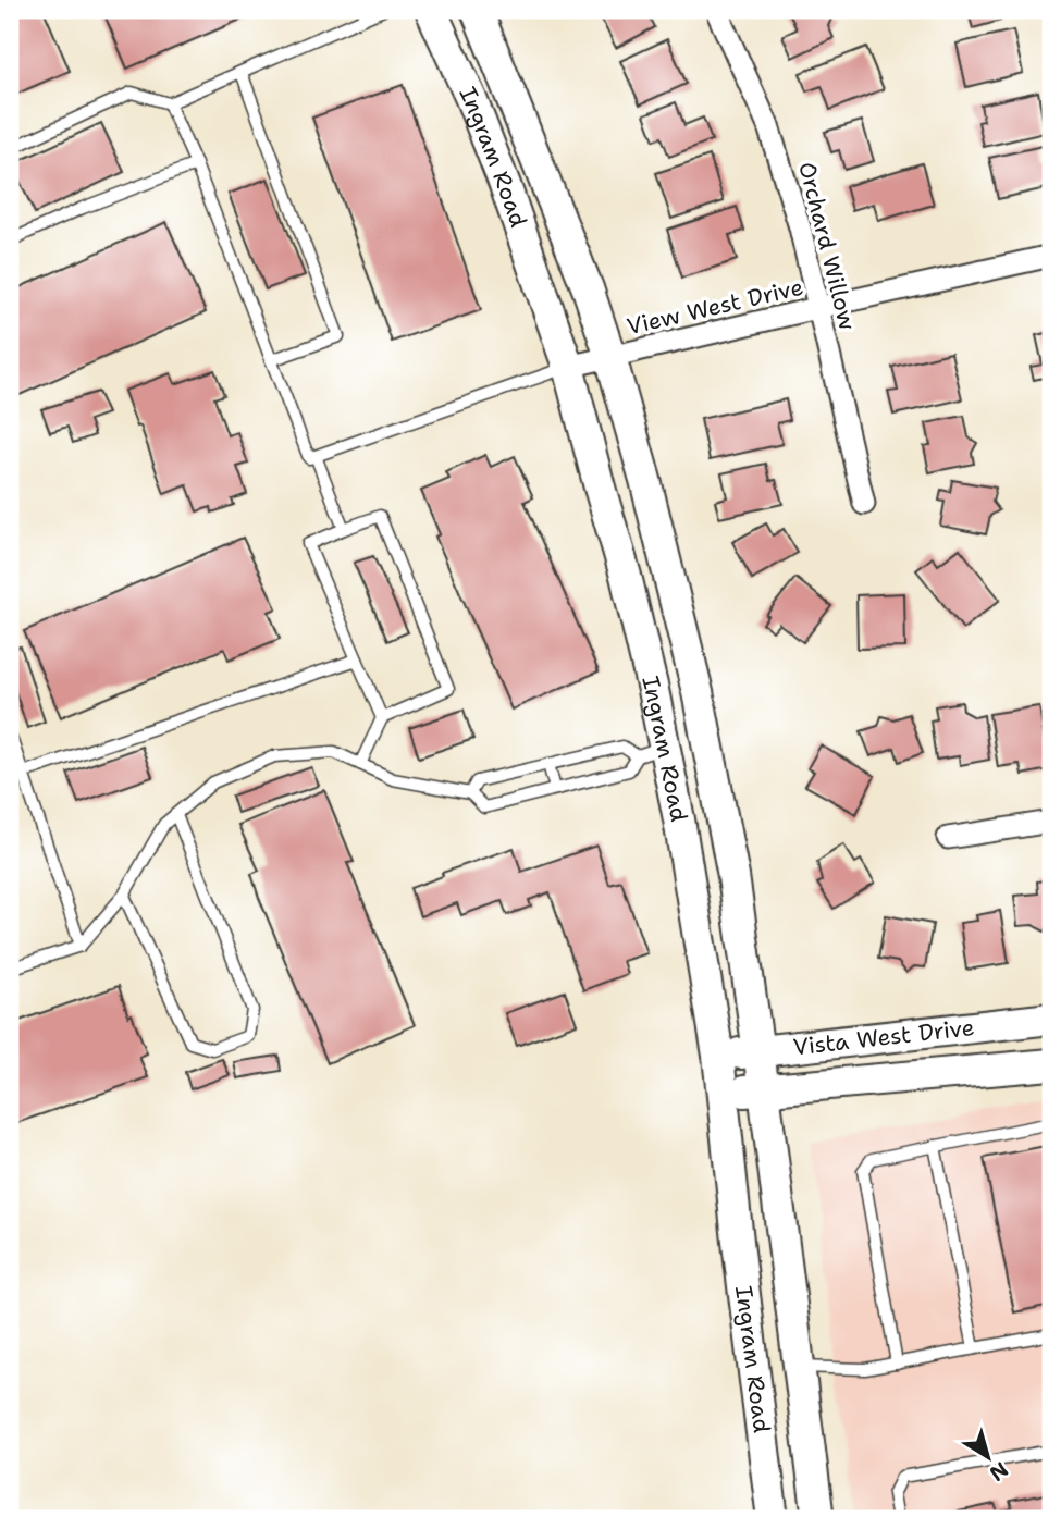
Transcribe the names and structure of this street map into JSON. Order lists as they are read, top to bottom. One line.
{"streets":{"main road":["Ingram Road","Vista West Drive"],"street":["Orchard Willow","View West Drive"]},"crossings":[["Ingram Road","View West Drive"],["Ingram Road","Vista West Drive"],["Orchard Willow","View West Drive"]],"north":"bottom right"}
